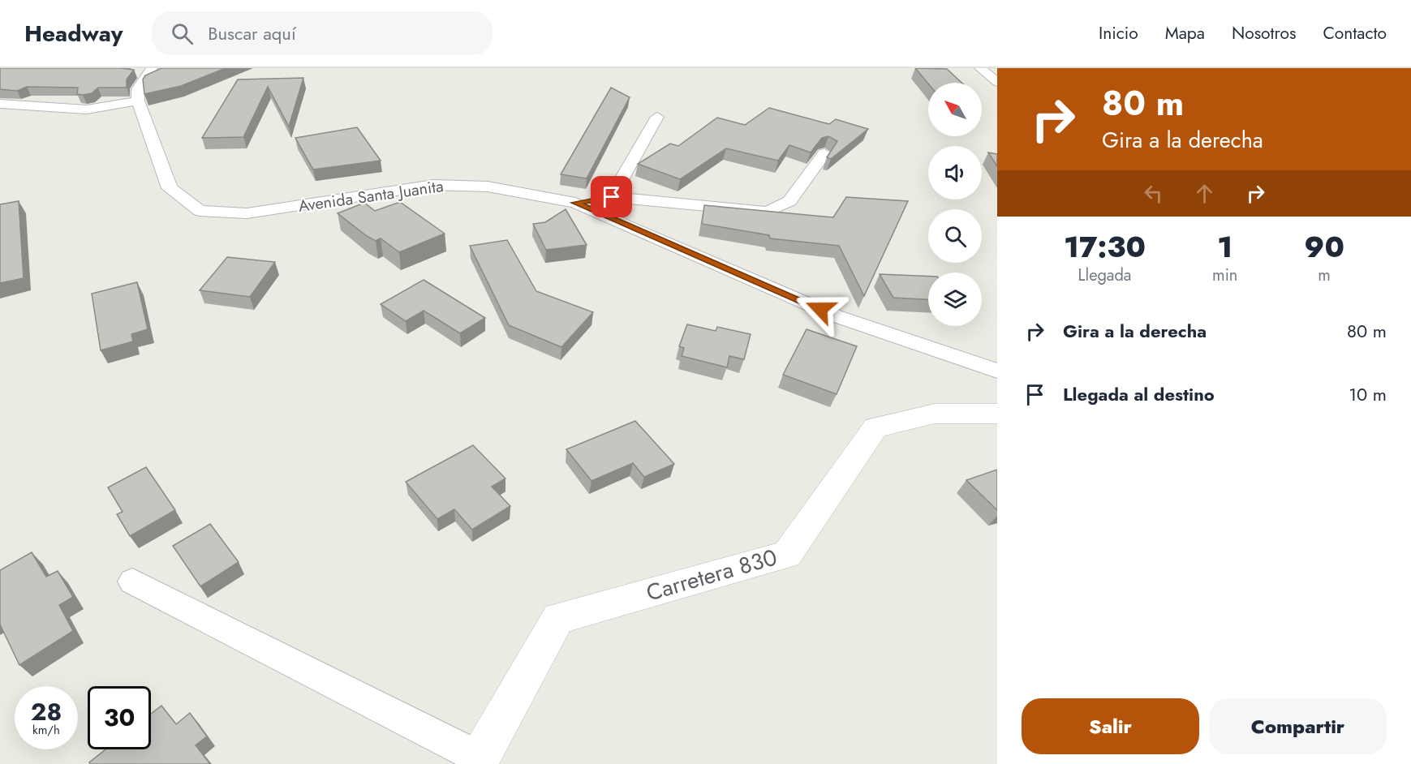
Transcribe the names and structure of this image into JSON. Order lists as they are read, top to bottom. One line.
{"streets":{"street":["Avenida Santa Juanita","Carretera 830"]},"north":"top left","page":{"header":"Headway","search":"Buscar aquí","nav":["Inicio","Mapa","Nosotros","Contacto"],"turn":["80 m","Gira a la derecha"],"eta":["17:30","Llegada","1","min","90","m"],"list":[{"name":"Gira a la derecha","value":"80 m"},{"name":"Llegada al destino","value":"10 m"}],"speed":"28 km/h","limit":"30","buttons":["Salir","Compartir"]}}
